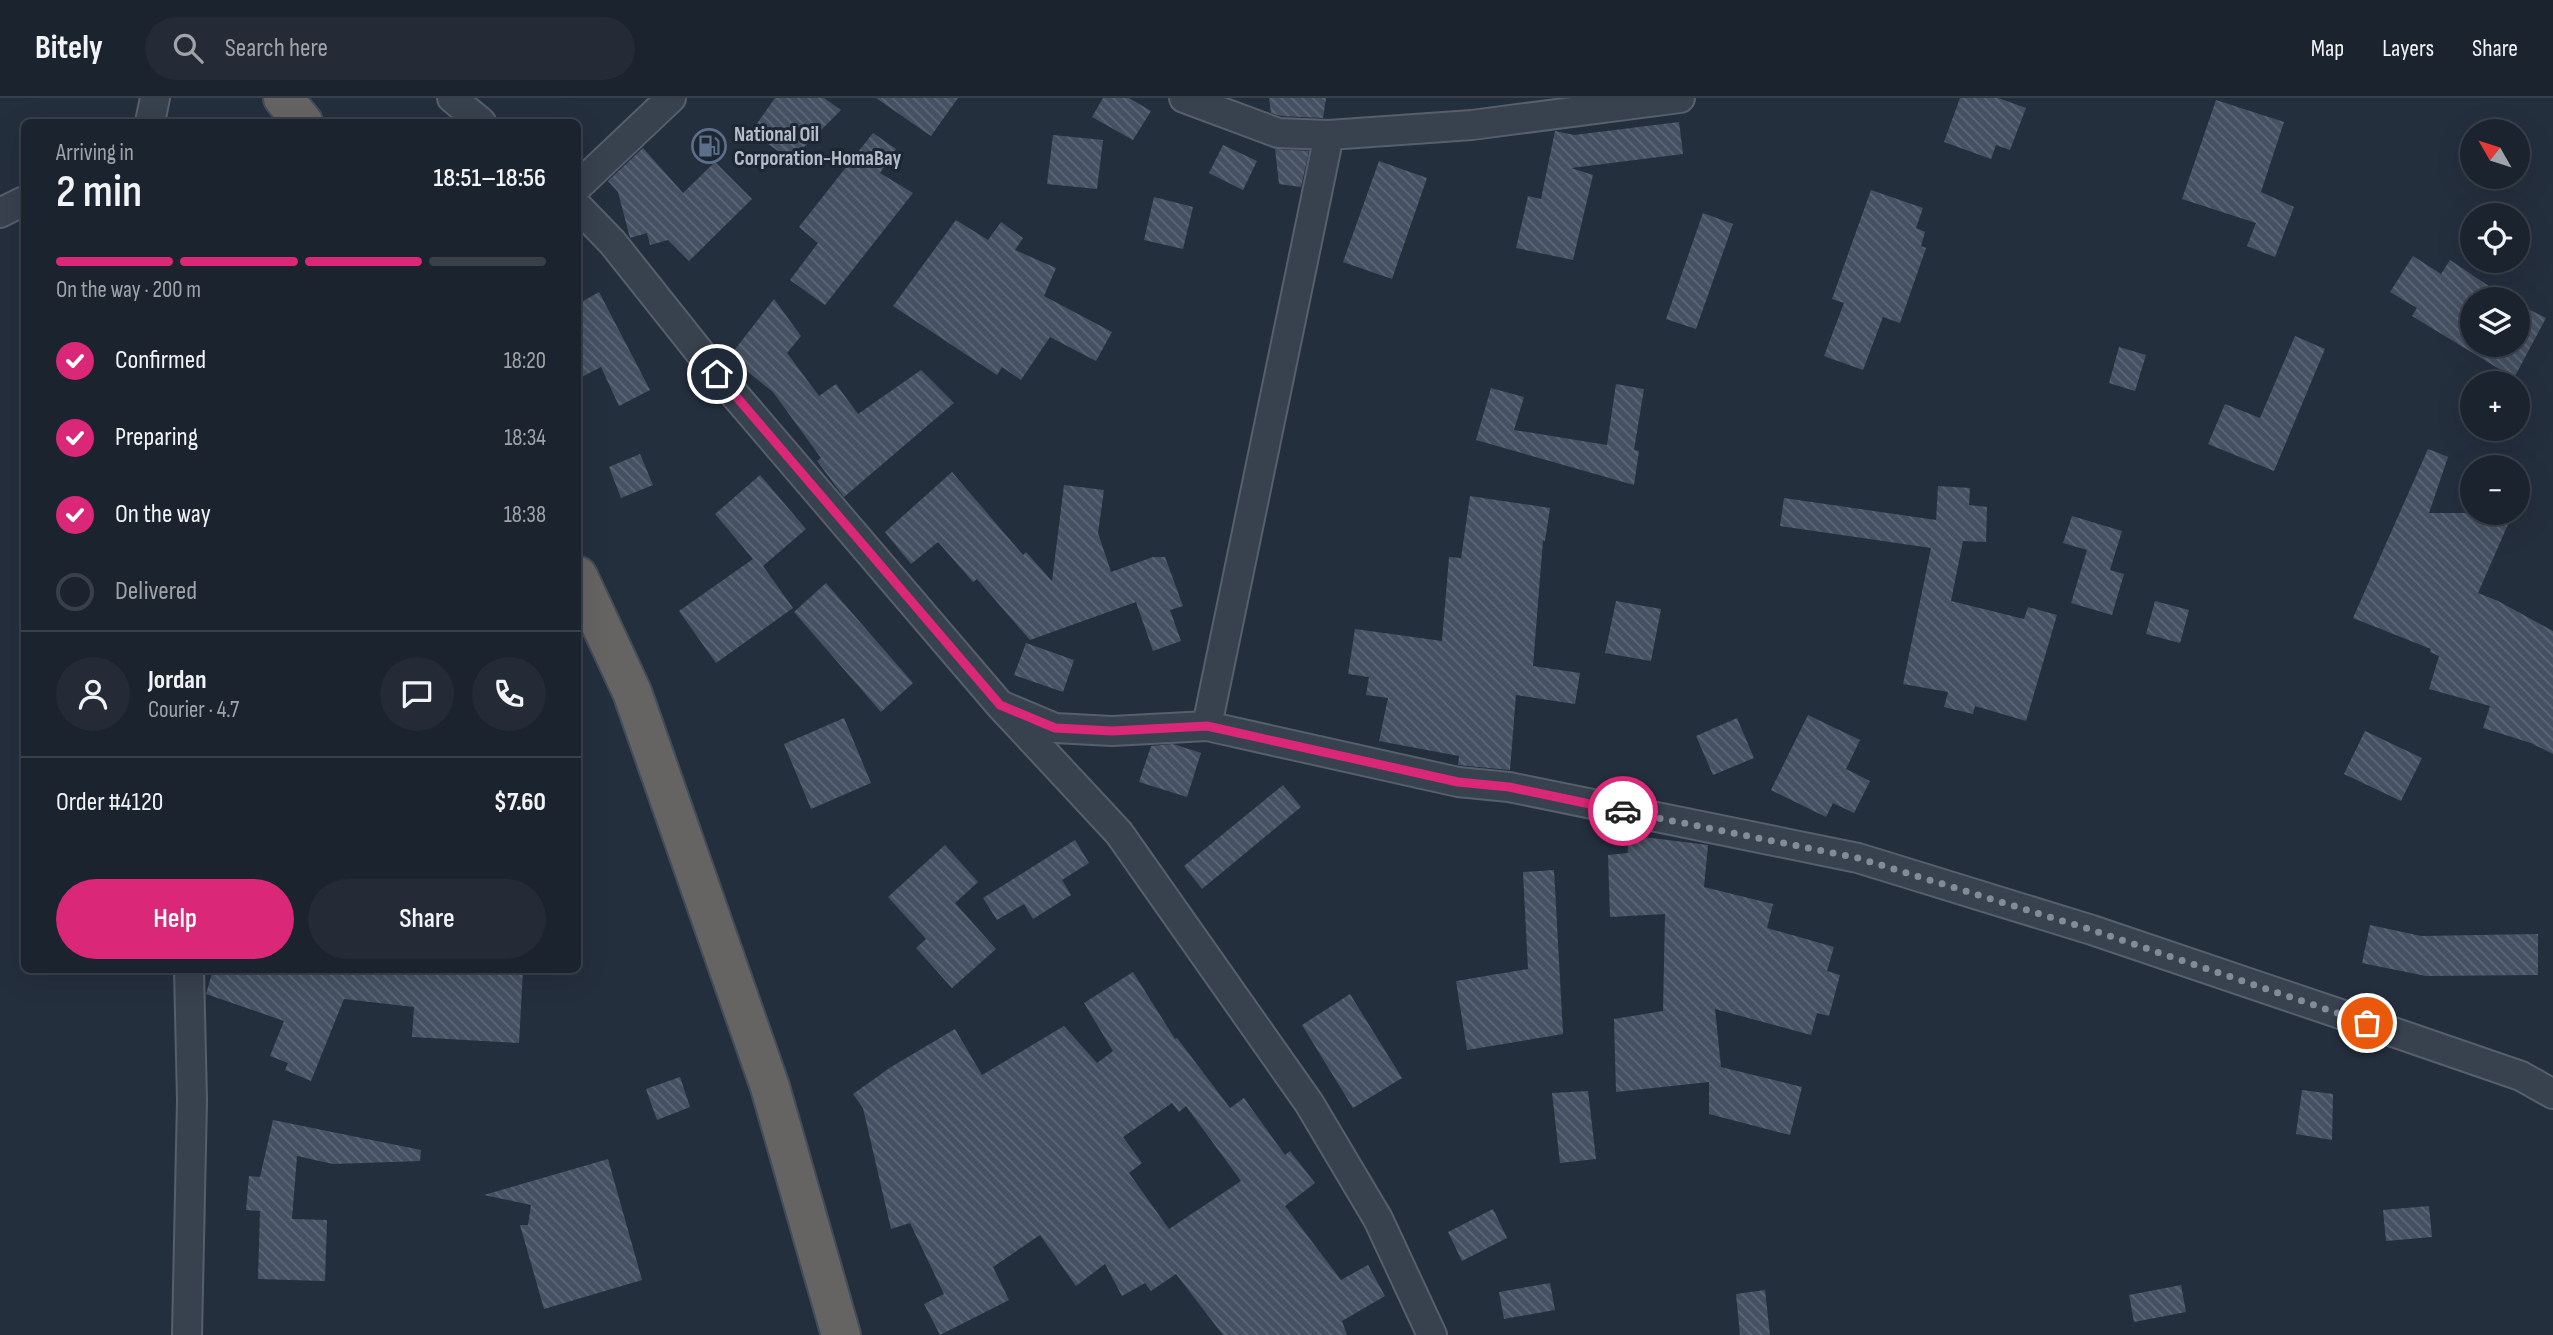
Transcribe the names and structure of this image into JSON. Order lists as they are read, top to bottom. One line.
{"places":{"fuel station":["National Oil Corporation-HomaBay"]},"north":"top left","page":{"header":"Bitely","search":"Search here","nav":["Map","Layers","Share"],"map_buttons":["+","−"],"heading":["2 min","Arriving in","18:51–18:56"],"panel":["Jordan","Courier · 4.7","Order #4120","$7.60"],"bar":"On the way · 200 m","list":[["Confirmed","18:20"],["Preparing","18:34"],["On the way","18:38"],"Delivered"],"buttons":["Help","Share"]}}
